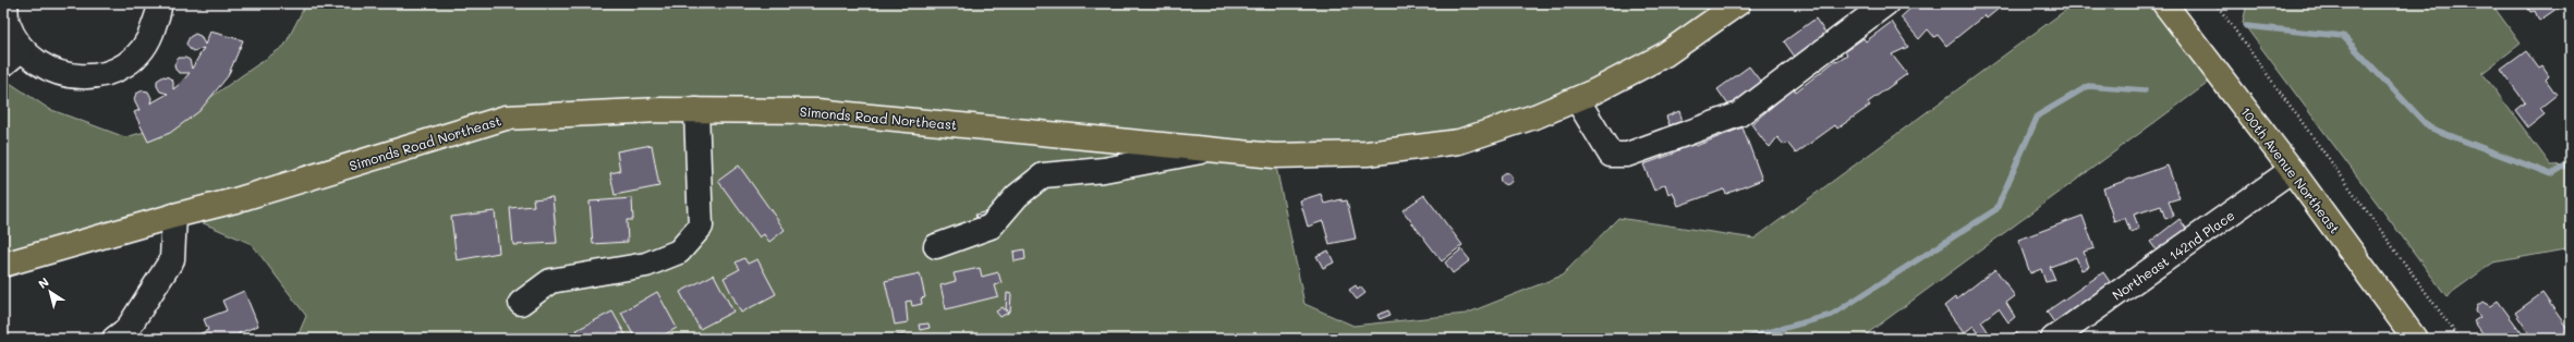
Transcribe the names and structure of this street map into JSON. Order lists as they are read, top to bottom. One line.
{"streets":{"main road":["Simonds Road Northeast","100th Avenue Northeast"],"street":["Northeast 142nd Place"]},"crossings":[["100th Avenue Northeast","Northeast 142nd Place"]],"north":"top left"}
